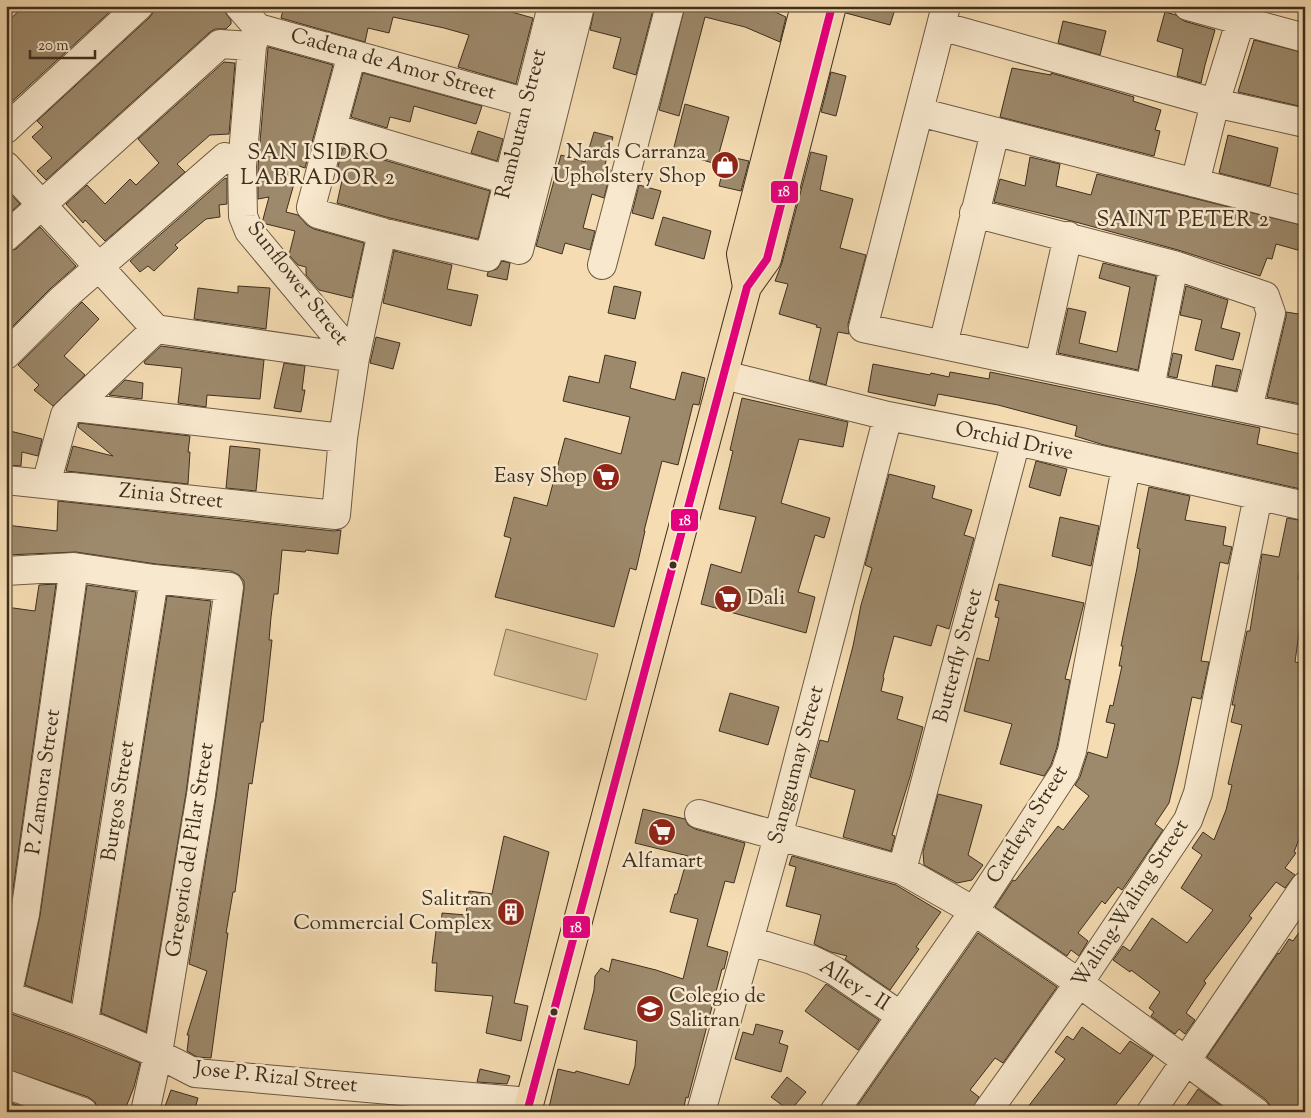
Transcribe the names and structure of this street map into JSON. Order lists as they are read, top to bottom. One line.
{"streets":{"street":["Cadena de Amor Street","Rambutan Street","Sunflower Street","Orchid Drive","Zinia Street","Butterfly Street","Sanggumay Street","P. Zamora Street","Burgos Street","Cattleya Street","Gregorio del Pilar Street","Waling-Waling Street","Alley - II","Jose P. Rizal Street"]},"crossings":[["Cadena de Amor Street","Rambutan Street"],["Cadena de Amor Street","Sunflower Street"],["Orchid Drive","Butterfly Street"],["Orchid Drive","Sanggumay Street"],["Orchid Drive","Cattleya Street"],["Orchid Drive","Waling-Waling Street"],["Sanggumay Street","Alley - II"],["P. Zamora Street","Jose P. Rizal Street"],["Burgos Street","Gregorio del Pilar Street"],["Burgos Street","Jose P. Rizal Street"],["Cattleya Street","Alley - II"],["Gregorio del Pilar Street","Jose P. Rizal Street"]],"districts":["SAN ISIDRO LABRADOR 2","SAINT PETER 2"],"places":{"shop":["Nards Carranza Upholstery Shop"],"supermarket":["Easy Shop","Dali","Alfamart"],"building":["Salitran Commercial Complex"],"school or university":["Colegio de Salitran"]},"lines":["transit line 18"],"scale_bar":"20 m"}
